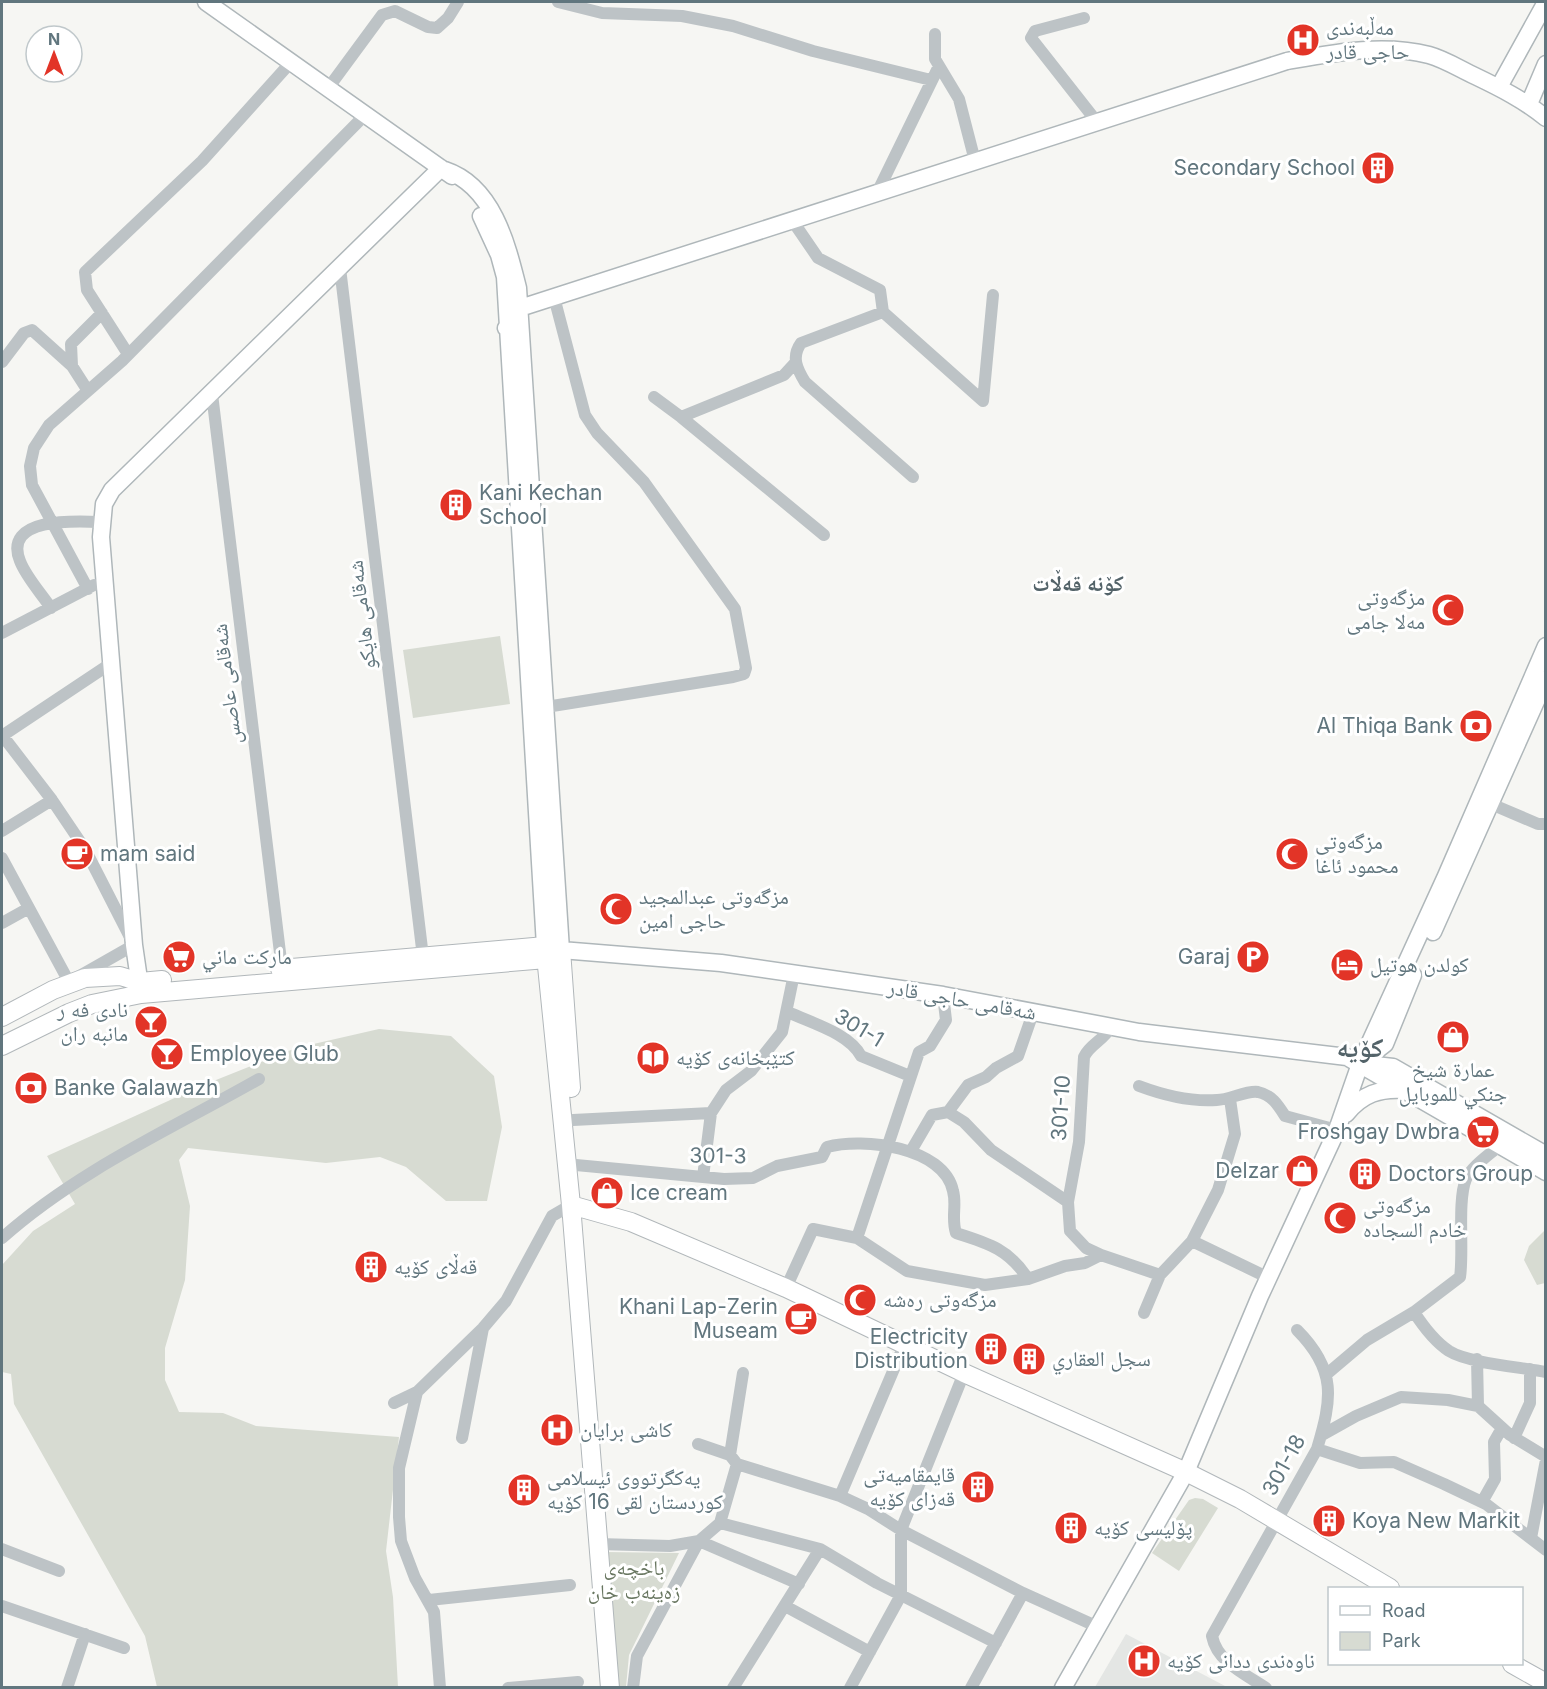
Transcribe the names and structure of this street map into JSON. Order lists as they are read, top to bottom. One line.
{"streets":{"street":["شه‌قامی هایكو","شه‌قامی عاصس","شەقامی حاجی قادر","301-1","301-10","301-3","301-18"]},"crossings":[["شەقامی حاجی قادر","301-10"]],"districts":["کۆنە قەڵات","کۆیە"],"parks":["باخچه‌ی زه‌ینه‌ب خان"],"places":{"hospital":["مەڵبەندی حاجی قادر","كاشی برایان","ناوەندی ددانی کۆیە"],"building":["Secondary School","Kani Kechan School","Doctors Group","قەڵای کۆیە","Electricity Distribution","سجل العقاري","قایمقامیه‌تی قه‌زای كۆیه‌","يه‌كگرتووی ئیسلامی كوردستان لقی 16 كۆیه‌","Koya New Markit","پۆلیسی كۆیه‌"],"mosque":["مزگه‌وتی مه‌لا جامی","مزگه‌وتی محمود ئاغا","مزگه‌وتی عبدالمجید حاجی امین","مزگه‌وتی خادم السجاده","مزگەوتی رەشە"],"bank":["Al Thiqa Bank","Banke Galawazh"],"cafe":["mam said","Khani Lap-Zerin Museam"],"supermarket":["مارکت ماني","Froshgay Dwbra"],"parking":["Garaj"],"hotel":["كولدن هوتيل"],"bar":["نادی فه ر مانبه ران","Employee Glub"],"shop":["عمارة شيخ جنكي للموبايل","Delzar","Ice cream"],"library":["كتێبخانه‌ی كۆیه‌"]},"legend":["Road","Park"],"north":"top"}
